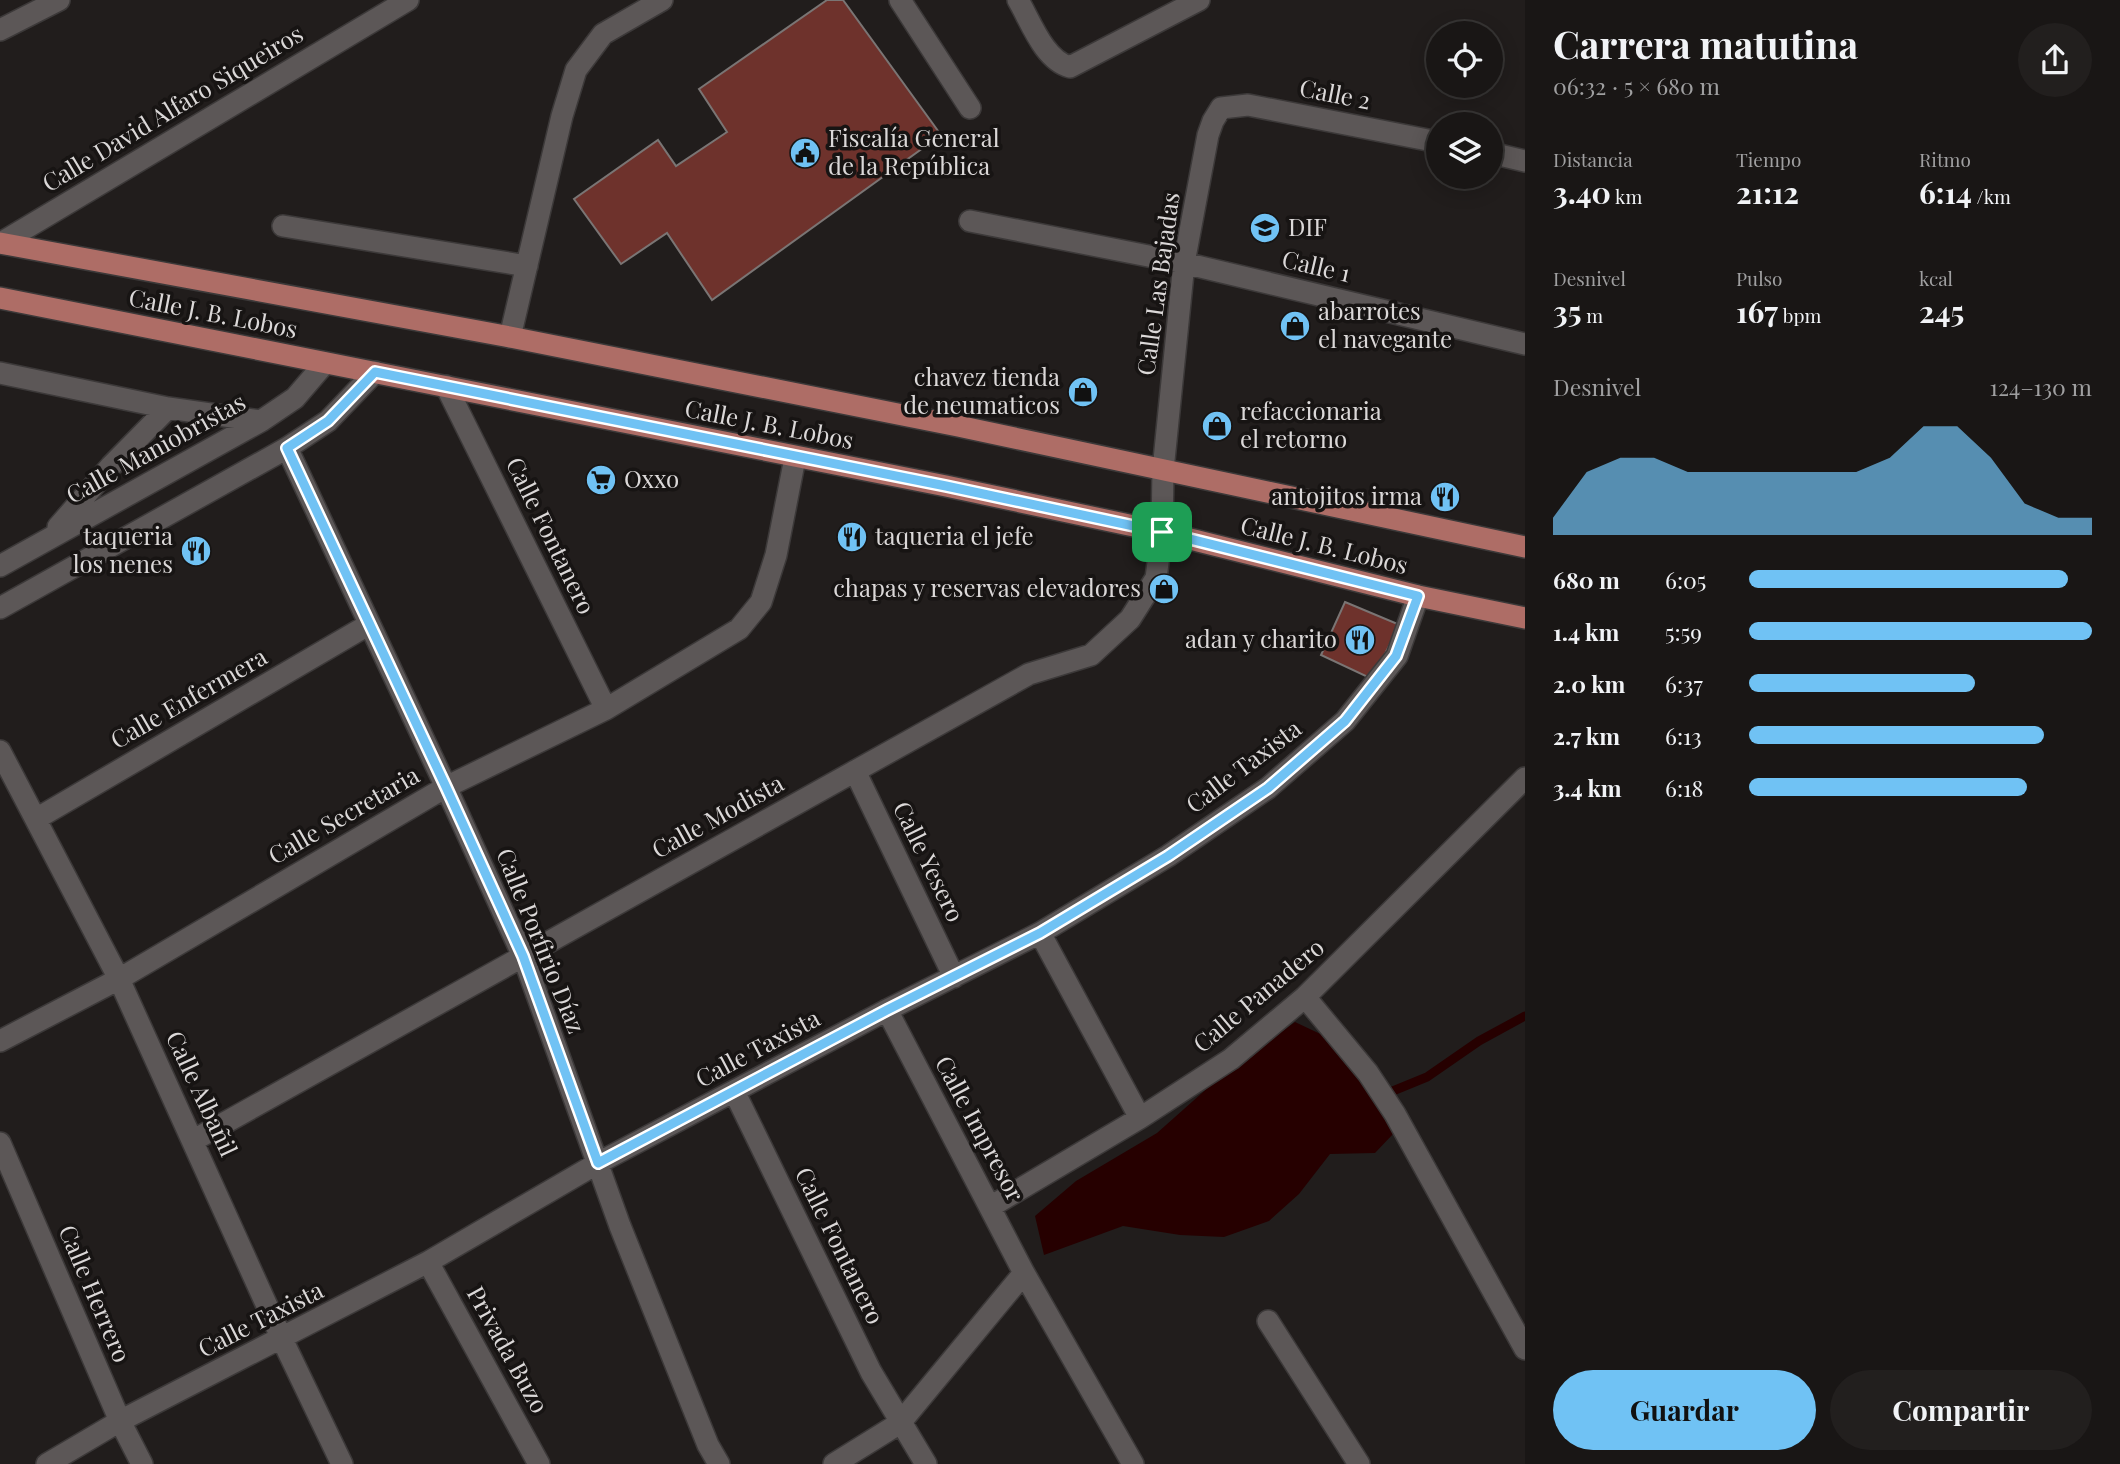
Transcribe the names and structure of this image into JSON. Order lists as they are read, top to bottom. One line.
{"streets":{"main road":["Calle J. B. Lobos"],"street":["Calle 2","Calle David Alfaro Siqueiros","Calle 1","Calle Las Bajadas","Calle Maniobristas","Calle Fontanero","Calle Enfermera","Calle Taxista","Calle Secretaria","Calle Modista","Calle Yesero","Calle Porfirio Díaz","Calle Panadero","Calle Albañil","Calle Impresor","Calle Herrero","Privada Buzo"]},"crossings":[["Calle 2","Calle Las Bajadas"],["Calle David Alfaro Siqueiros","Calle J. B. Lobos"],["Calle 1","Calle Las Bajadas"],["Calle Las Bajadas","Calle J. B. Lobos"],["Calle Las Bajadas","Calle Modista"],["Calle J. B. Lobos","Calle Maniobristas"],["Calle J. B. Lobos","Calle Fontanero"],["Calle J. B. Lobos","Calle Taxista"],["Calle J. B. Lobos","Calle Secretaria"],["Calle J. B. Lobos","Calle Modista"],["Calle Fontanero","Calle Taxista"],["Calle Fontanero","Calle Secretaria"],["Calle Enfermera","Calle Porfirio Díaz"],["Calle Enfermera","Calle Albañil"],["Calle Taxista","Calle Yesero"],["Calle Taxista","Calle Porfirio Díaz"],["Calle Taxista","Calle Albañil"],["Calle Taxista","Calle Impresor"],["Calle Taxista","Calle Herrero"],["Calle Taxista","Privada Buzo"],["Calle Secretaria","Calle Porfirio Díaz"],["Calle Secretaria","Calle Albañil"],["Calle Modista","Calle Yesero"],["Calle Modista","Calle Porfirio Díaz"],["Calle Modista","Calle Albañil"],["Calle Panadero","Calle Impresor"]],"places":{"public building":["Fiscalía General de la República"],"school or university":["DIF"],"shop":["abarrotes el navegante","chavez tienda de neumaticos","refaccionaria el retorno","chapas y reservas elevadores"],"supermarket":["Oxxo"],"restaurant":["antojitos irma","taqueria el jefe","taqueria los nenes","adan y charito"]},"page":{"heading":["Carrera matutina","06:32 · 5 × 680 m"],"stats":[["Distancia","3.40 km"],["Tiempo","21:12"],["Ritmo","6:14 /km"],["Desnivel","35 m"],["Pulso","167 bpm"],["kcal","245"]],"chart":["Desnivel","124–130 m"],"list":[{"name":"680 m","note":"6:05"},{"name":"1.4 km","note":"5:59"},{"name":"2.0 km","note":"6:37"},{"name":"2.7 km","note":"6:13"},{"name":"3.4 km","note":"6:18"}],"buttons":["Guardar","Compartir"]}}
